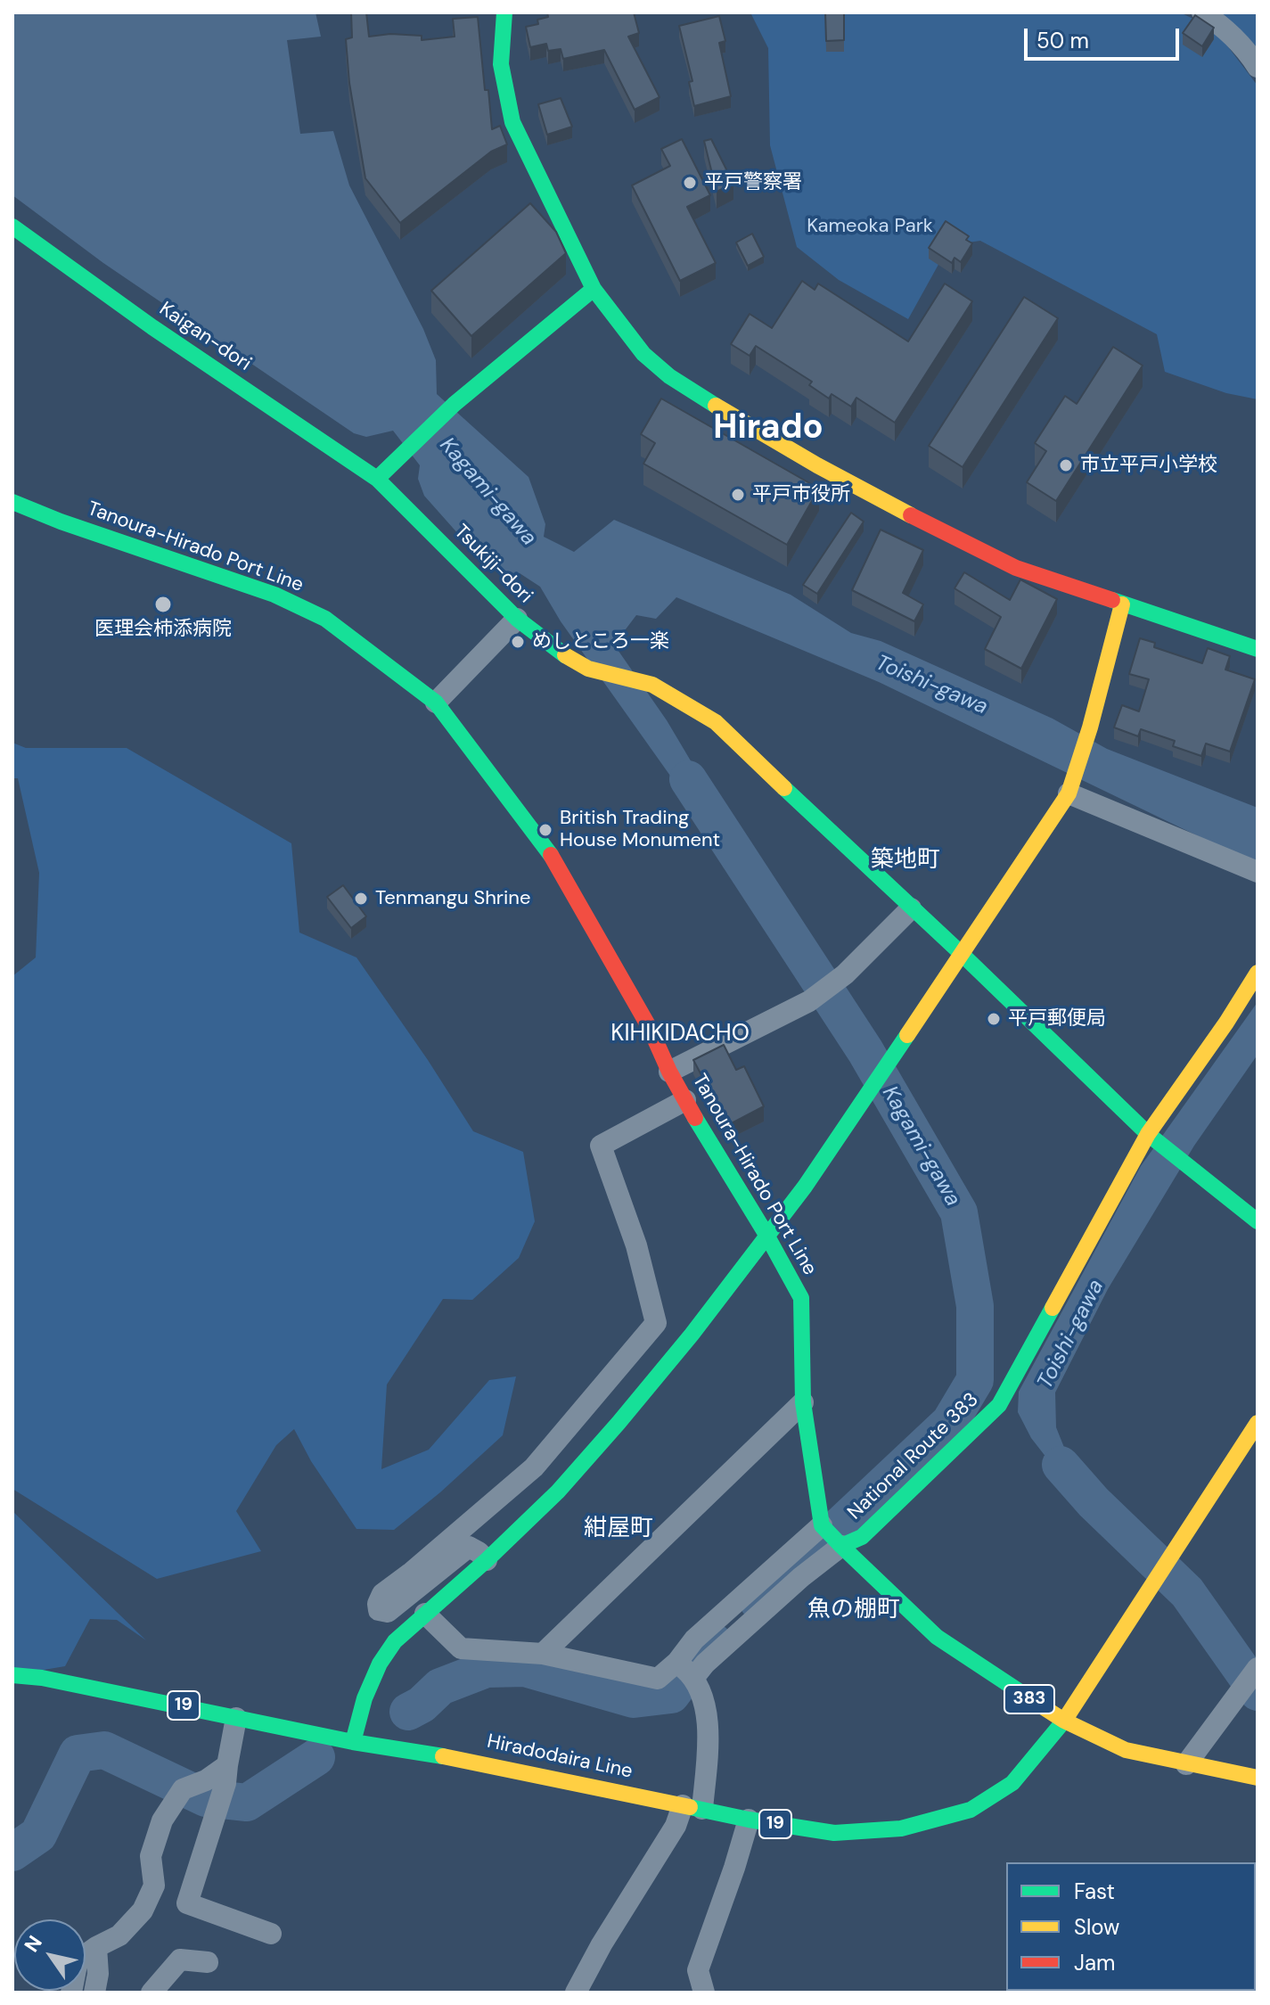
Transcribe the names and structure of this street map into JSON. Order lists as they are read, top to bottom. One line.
{"streets":{"main road":["Kaigan-dori","Tanoura-Hirado Port Line","Tsukiji-dori","National Route 383","383","19","Hiradodaira Line"]},"crossings":[["Kaigan-dori","Tsukiji-dori"],["Tanoura-Hirado Port Line","National Route 383"],["Tsukiji-dori","National Route 383"],["National Route 383","Hiradodaira Line"]],"districts":["Hirado","築地町","KIHIKIDACHO","紺屋町","魚の棚町"],"water":["Kagami-gawa","Toishi-gawa"],"parks":["Kameoka Park"],"places":["平戸警察署","市立平戸小学校","平戸市役所","医理会柿添病院","めしところ一楽","British Trading House Monument","Tenmangu Shrine","平戸郵便局"],"legend":["Fast","Slow","Jam"],"scale_bar":"50 m","north":"top left"}
